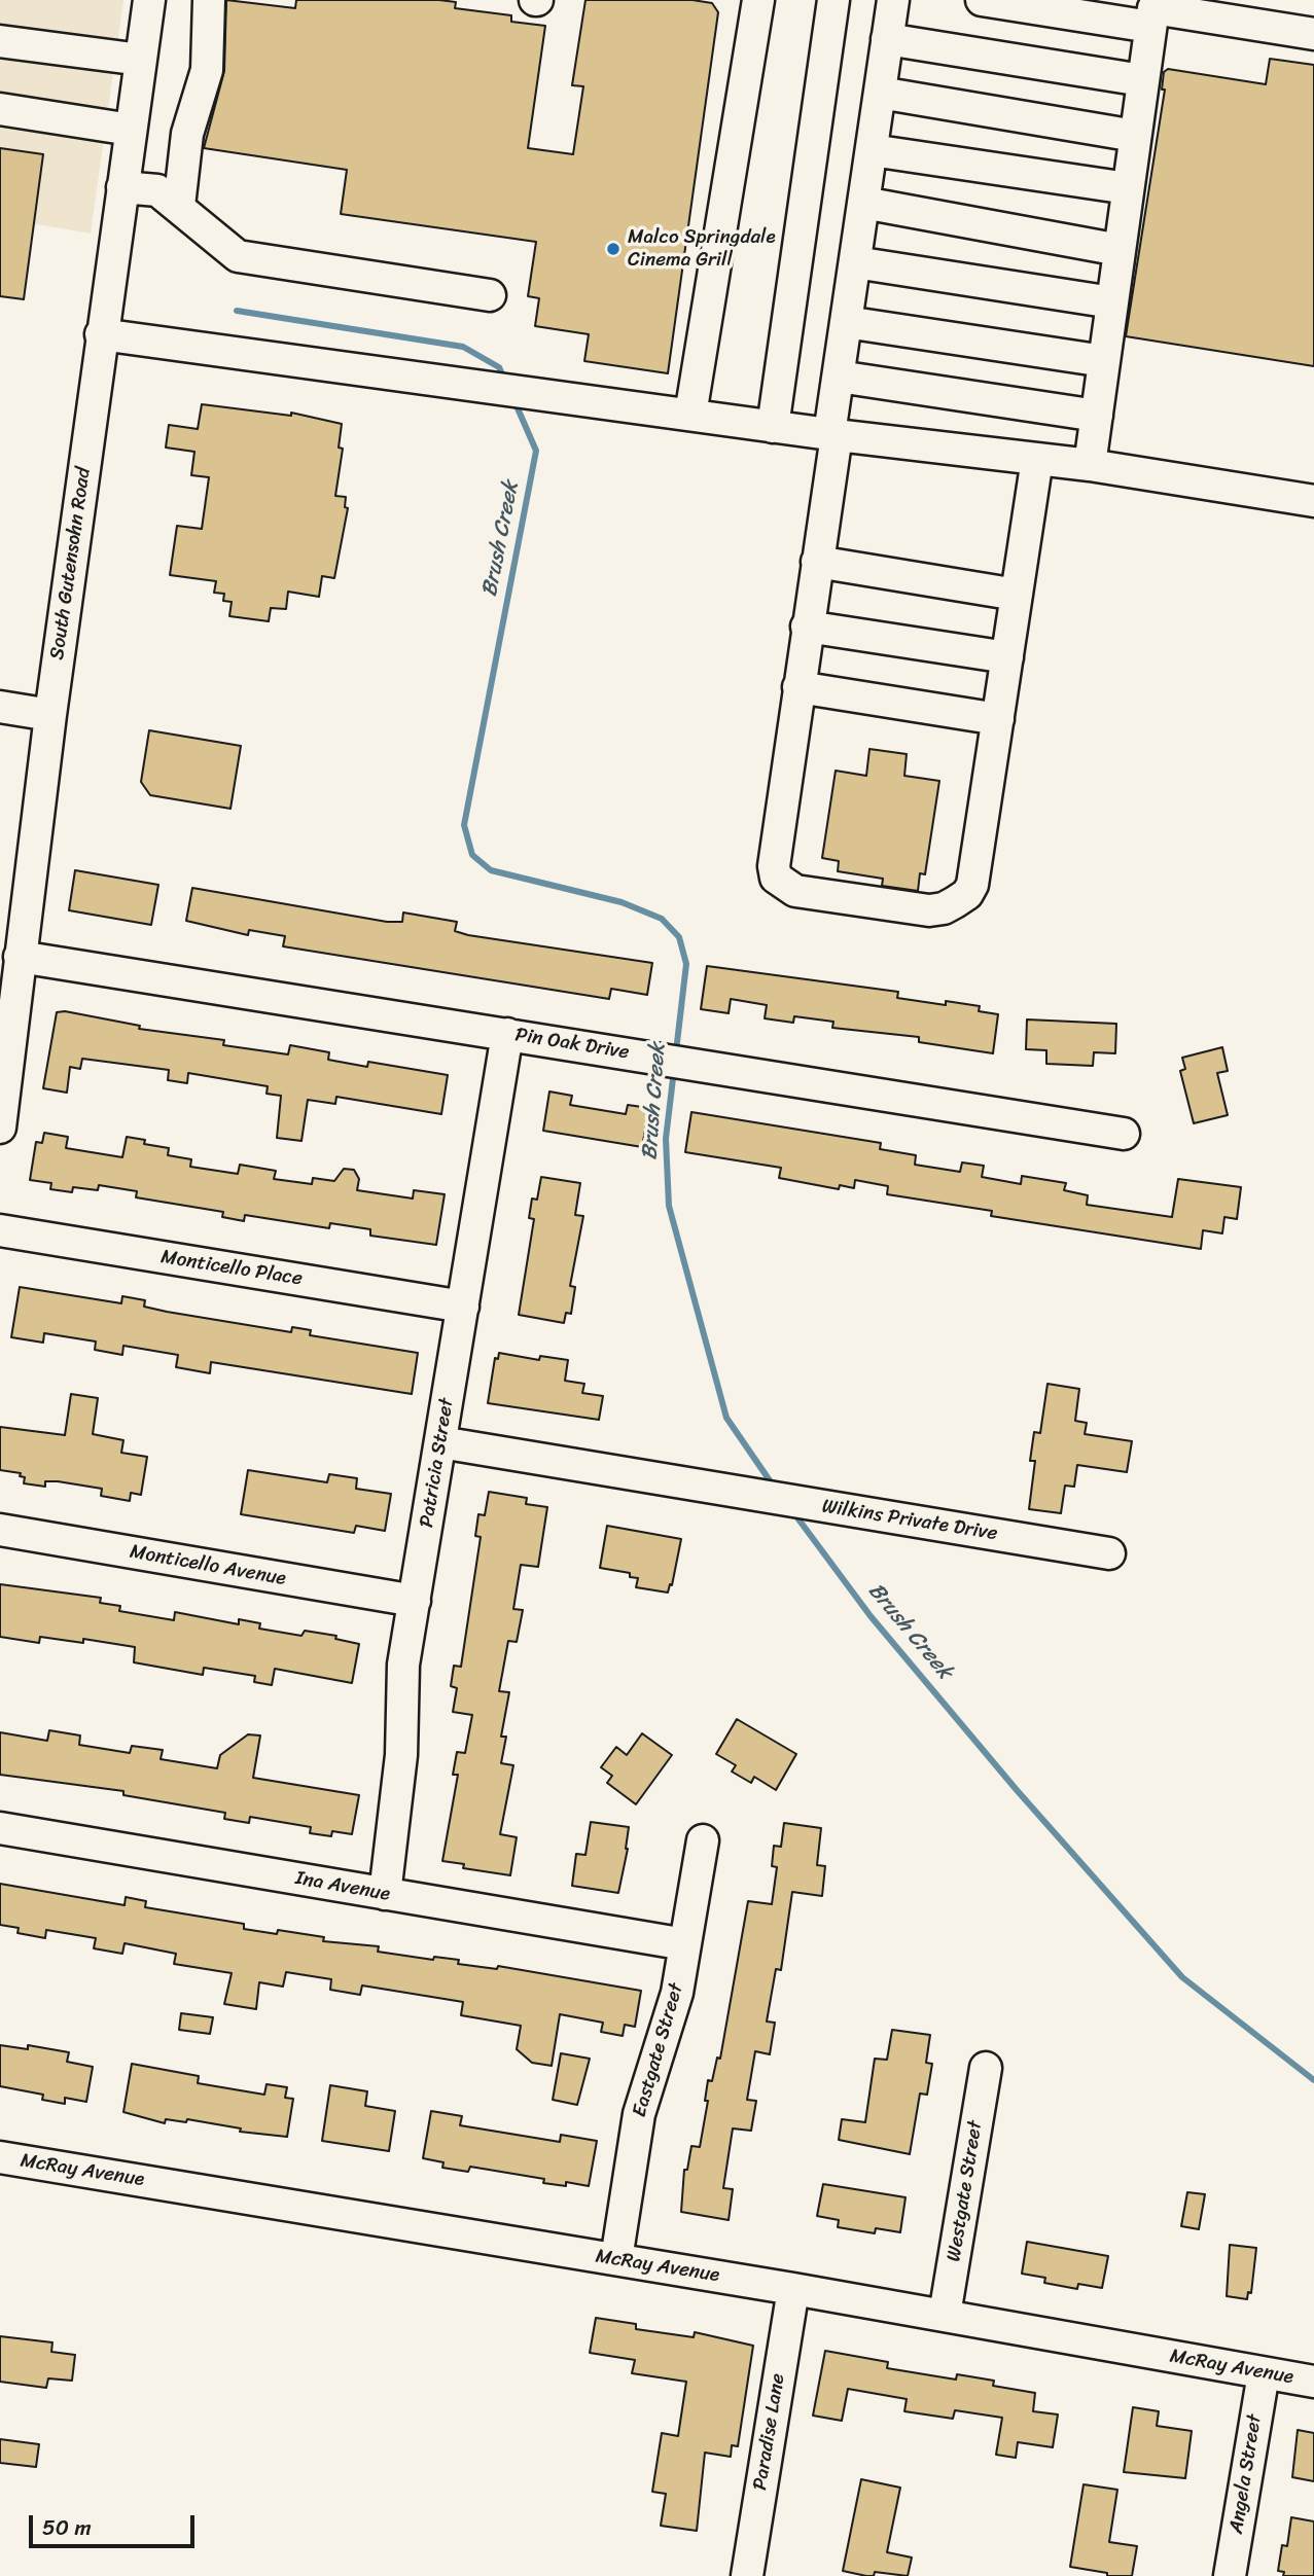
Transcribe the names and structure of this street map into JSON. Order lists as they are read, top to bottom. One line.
{"streets":{"street":["South Gutensohn Road","Pin Oak Drive","Monticello Place","Patricia Street","Wilkins Private Drive","Monticello Avenue","Ina Avenue","Eastgate Street","McRay Avenue","Westgate Street","Paradise Lane","Angela Street"]},"crossings":[["South Gutensohn Road","Pin Oak Drive"],["Pin Oak Drive","Patricia Street"],["Monticello Place","Patricia Street"],["Patricia Street","Wilkins Private Drive"],["Patricia Street","Monticello Avenue"],["Patricia Street","Ina Avenue"],["Ina Avenue","Eastgate Street"],["Eastgate Street","McRay Avenue"],["McRay Avenue","Westgate Street"],["McRay Avenue","Paradise Lane"],["McRay Avenue","Angela Street"]],"water":["Brush Creek"],"places":["Malco Springdale Cinema Grill"],"scale_bar":"50 m"}
